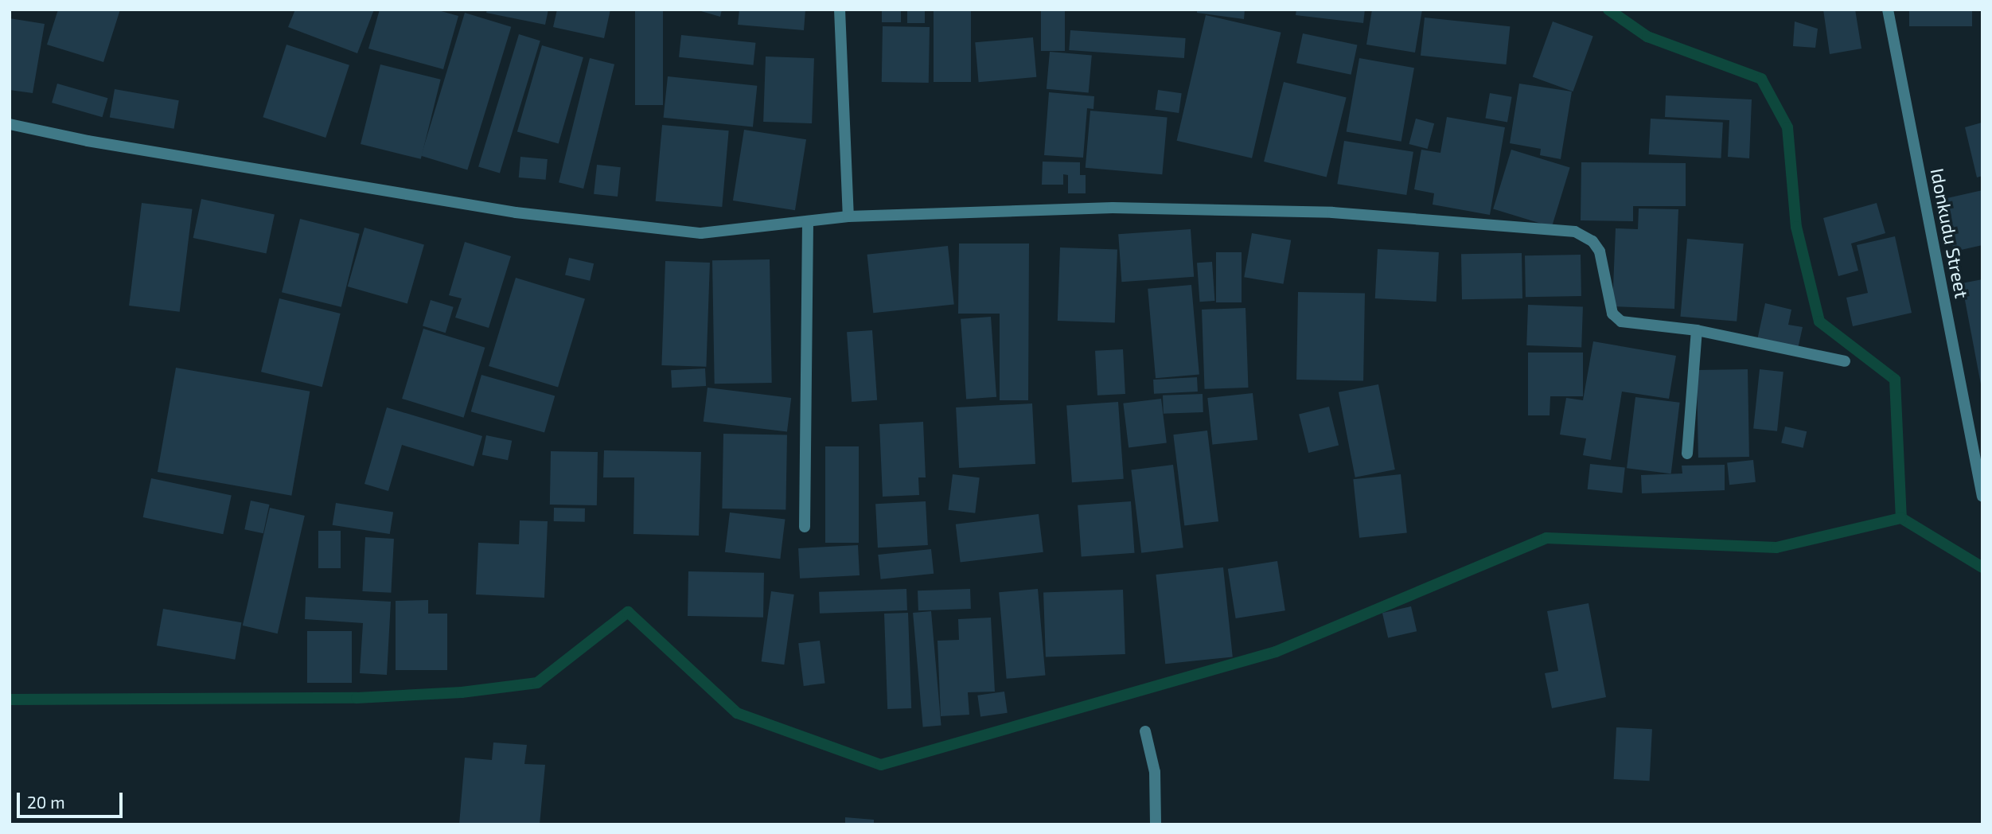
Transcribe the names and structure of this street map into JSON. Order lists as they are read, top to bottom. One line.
{"streets":{"street":["Idonkudu Street"]},"scale_bar":"20 m"}
